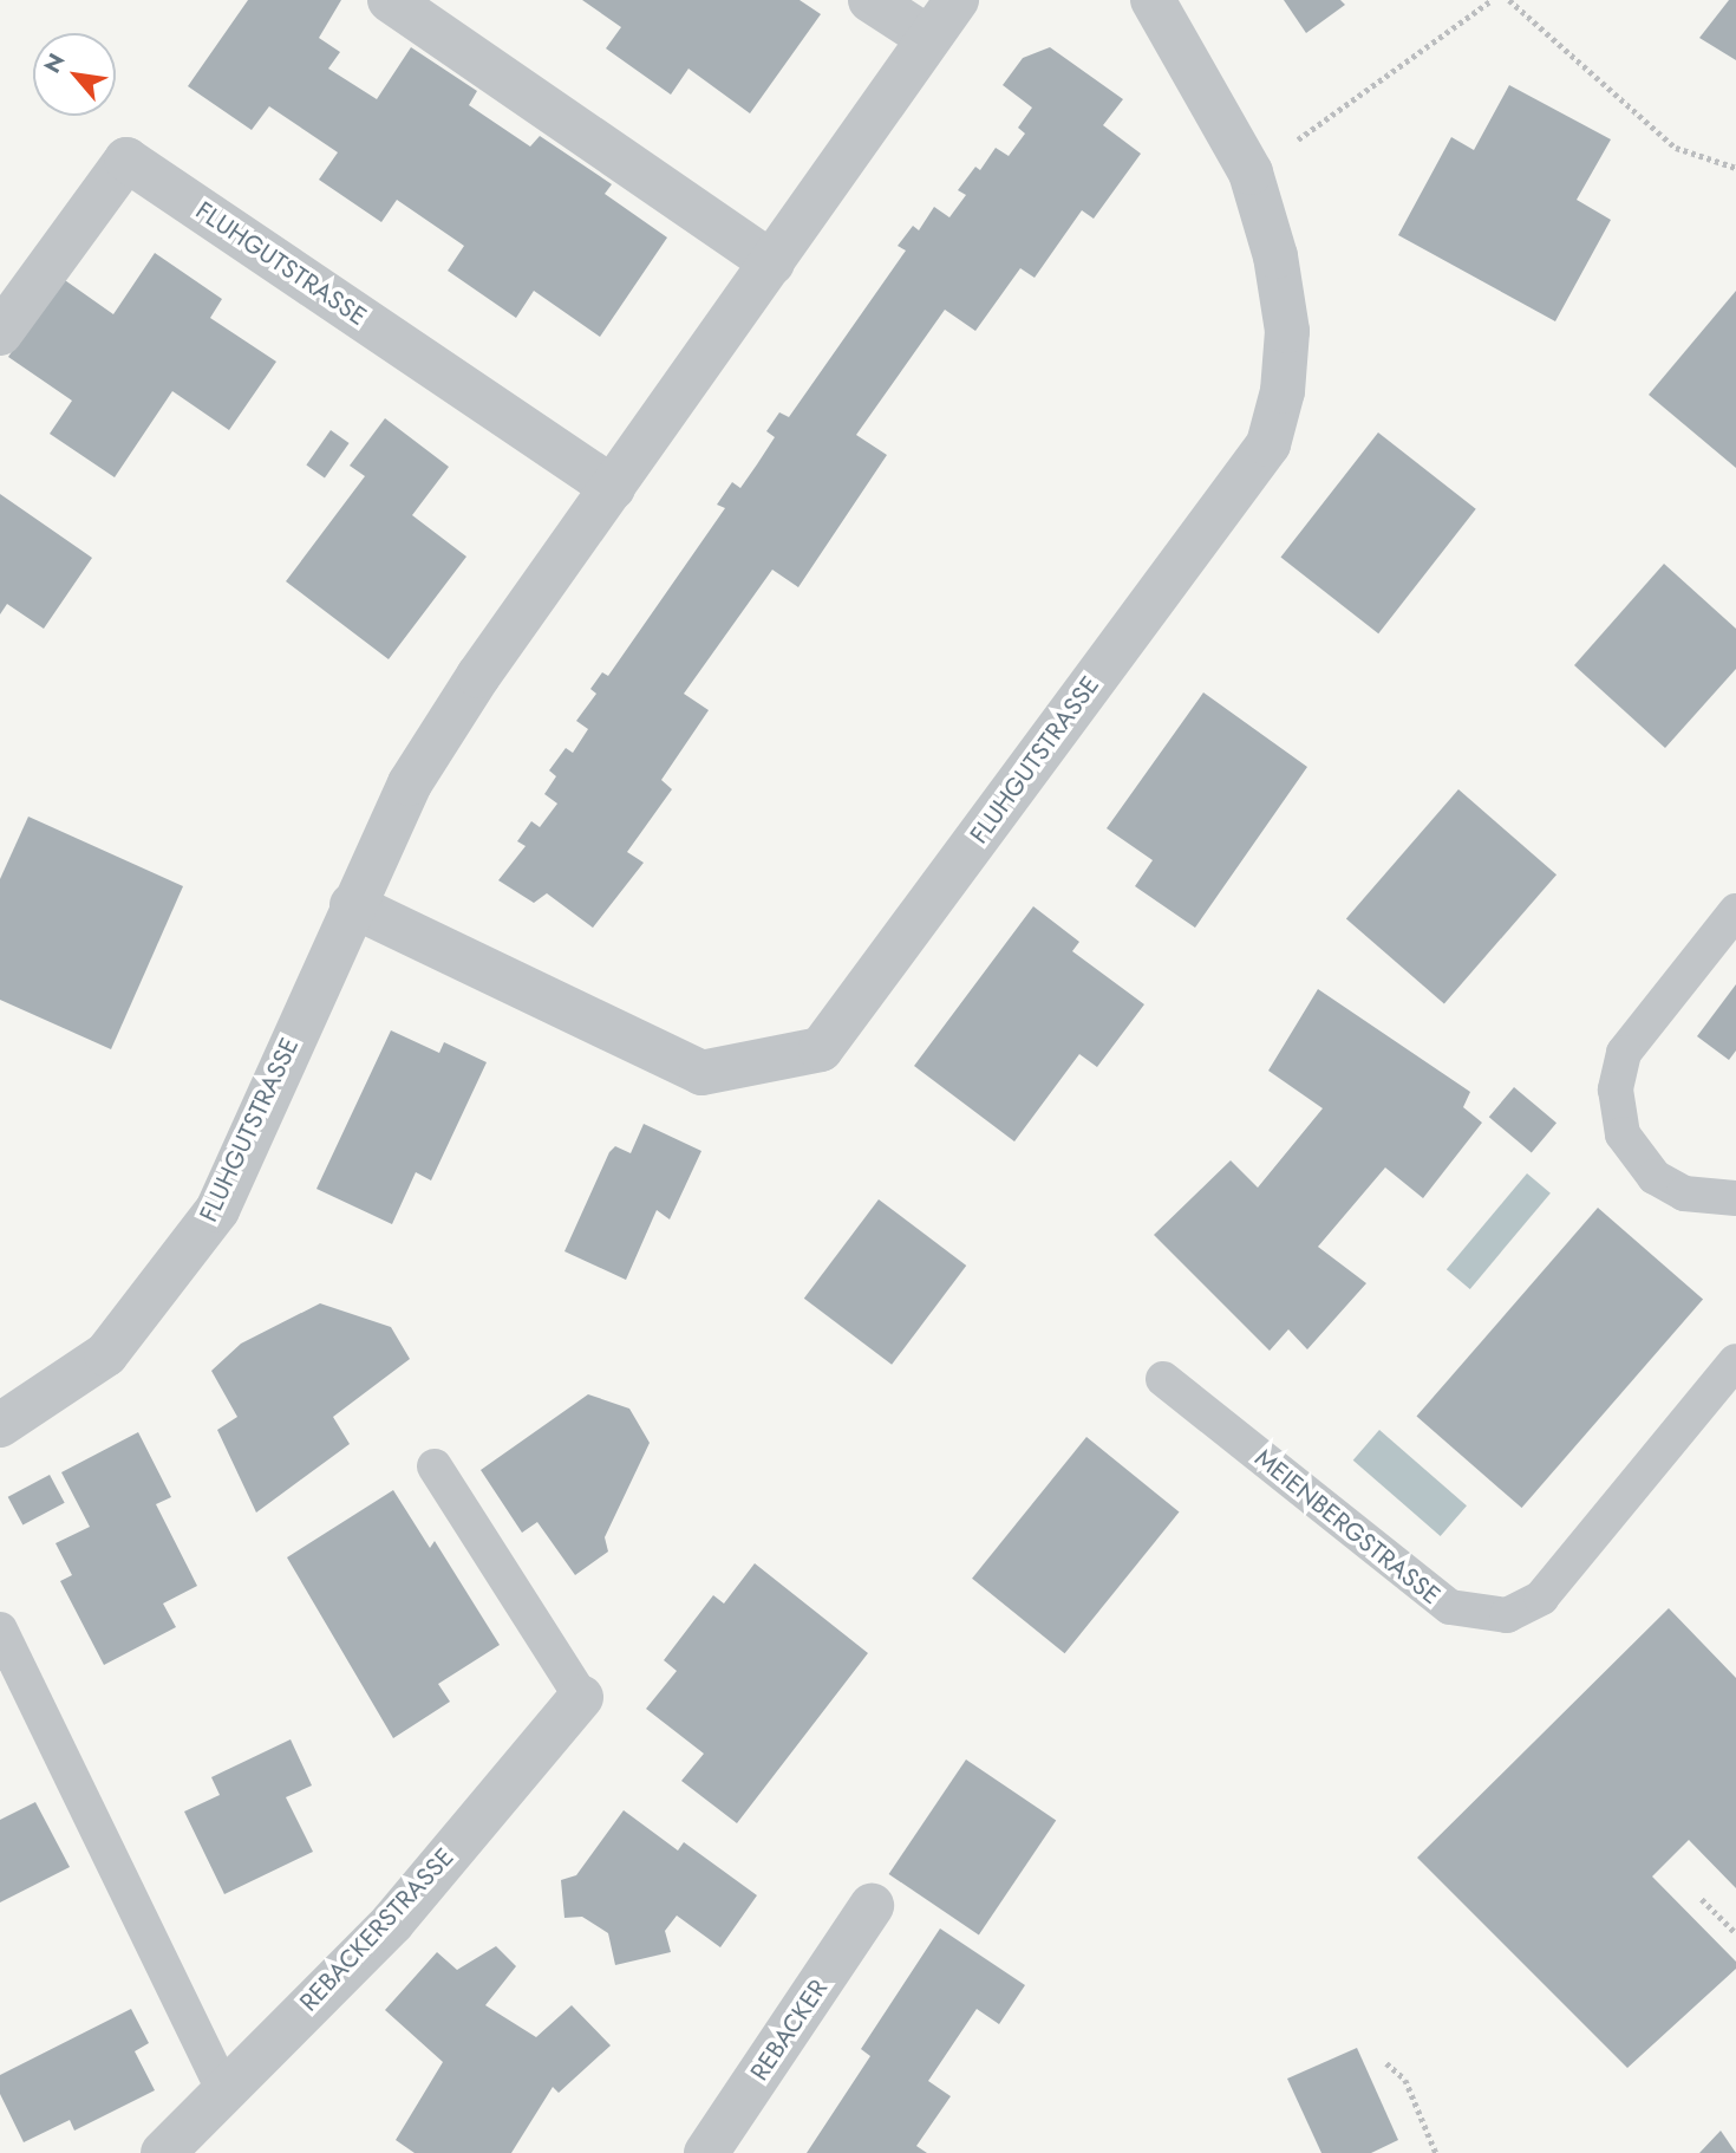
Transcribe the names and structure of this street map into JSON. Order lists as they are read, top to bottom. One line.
{"streets":{"street":["FLUHGUTSTRASSE","REBACKERSTRASSE","REBACKER"],"lane":["MEIENBERGSTRASSE"]},"north":"top left"}
